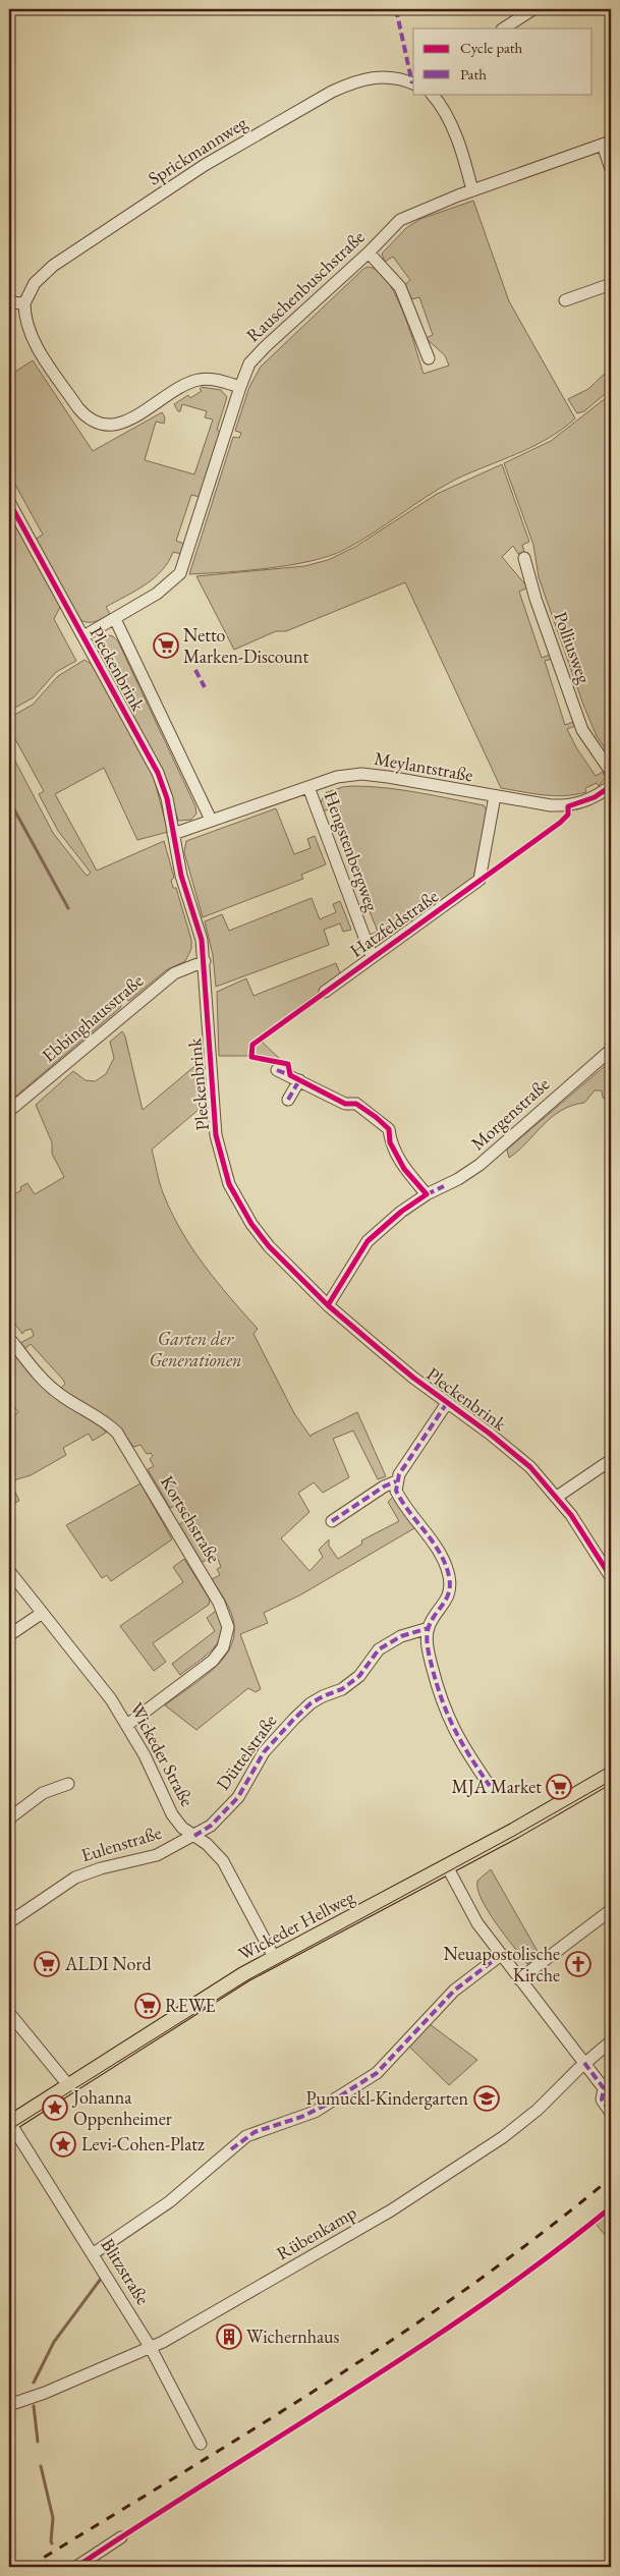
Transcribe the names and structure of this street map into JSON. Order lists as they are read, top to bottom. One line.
{"streets":{"main road":["Wickeder Hellweg"],"street":["Sprickmannweg","Rauschenbuschstraße","Polliusweg","Pleckenbrink","Meylantstraße","Hengstenbergweg","Hatzfeldstraße","Ebbinghausstraße","Morgenstraße","Kortschstraße","Düttelstraße","Wickeder Straße","Eulenstraße","Rübenkamp","Blitzstraße"]},"crossings":[["Rauschenbuschstraße","Pleckenbrink"],["Pleckenbrink","Meylantstraße"],["Pleckenbrink","Ebbinghausstraße"],["Pleckenbrink","Morgenstraße"],["Meylantstraße","Hengstenbergweg"],["Meylantstraße","Hatzfeldstraße"],["Hengstenbergweg","Hatzfeldstraße"],["Kortschstraße","Wickeder Straße"],["Düttelstraße","Wickeder Straße"],["Düttelstraße","Eulenstraße"],["Wickeder Straße","Eulenstraße"],["Wickeder Straße","Wickeder Hellweg"],["Wickeder Hellweg","Blitzstraße"],["Rübenkamp","Blitzstraße"]],"parks":["Garten der Generationen"],"places":{"supermarket":["Netto Marken-Discount","MJA Market","ALDI Nord","REWE"],"church":["Neuapostolische Kirche"],"school or university":["Pumuckl-Kindergarten"],"place":["Johanna Oppenheimer","Levi-Cohen-Platz"],"building":["Wichernhaus"]},"legend":["Cycle path","Path"]}
